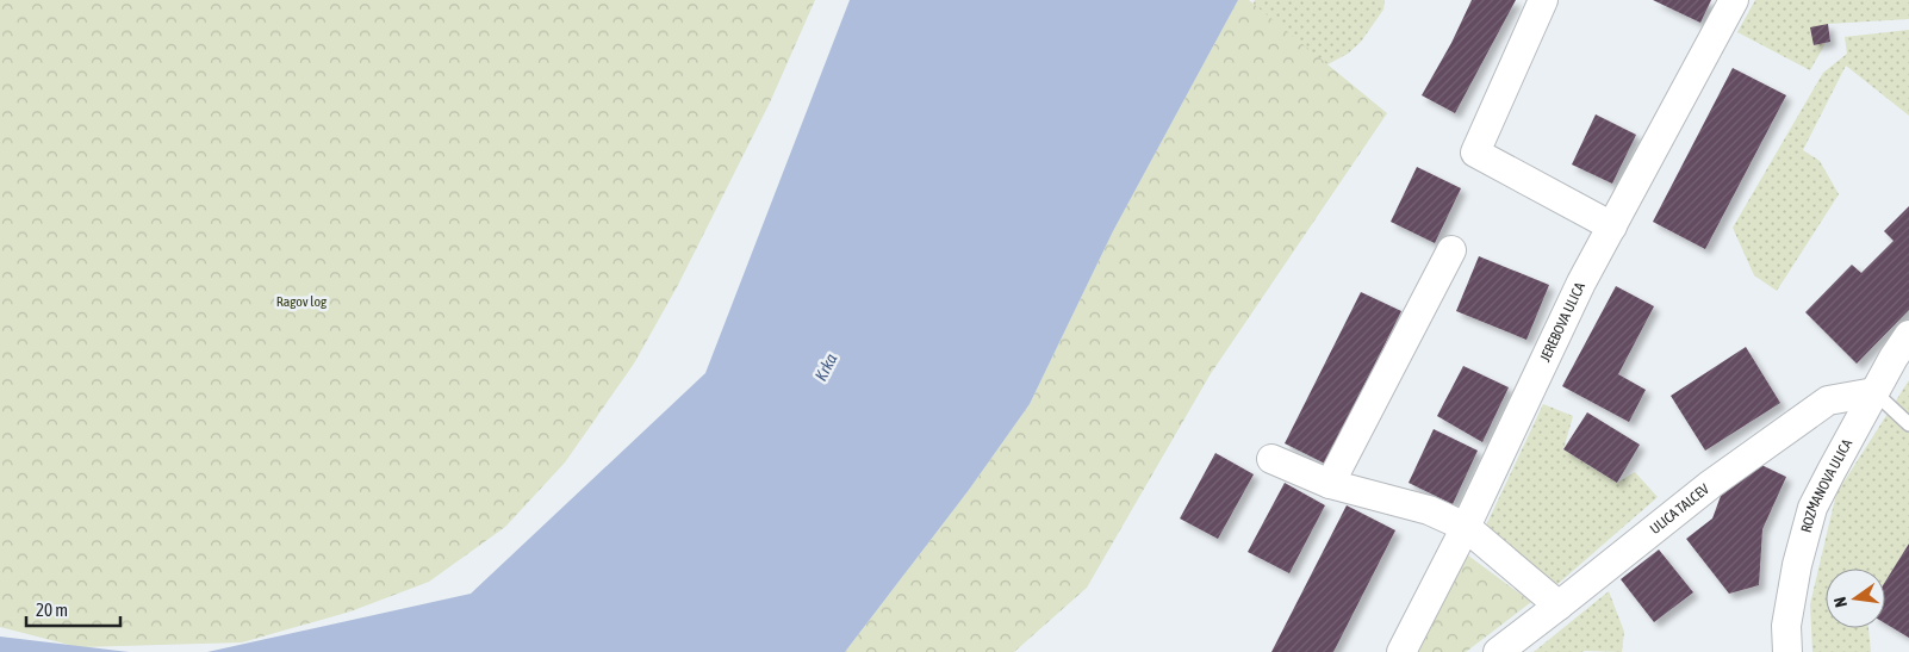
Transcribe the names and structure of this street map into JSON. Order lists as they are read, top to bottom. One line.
{"streets":{"street":["JEREBOVA ULICA","ROZMANOVA ULICA","ULICA TALCEV"]},"crossings":[["ROZMANOVA ULICA","ULICA TALCEV"]],"water":["Krka"],"parks":["Ragov log"],"scale_bar":"20 m","north":"left"}
